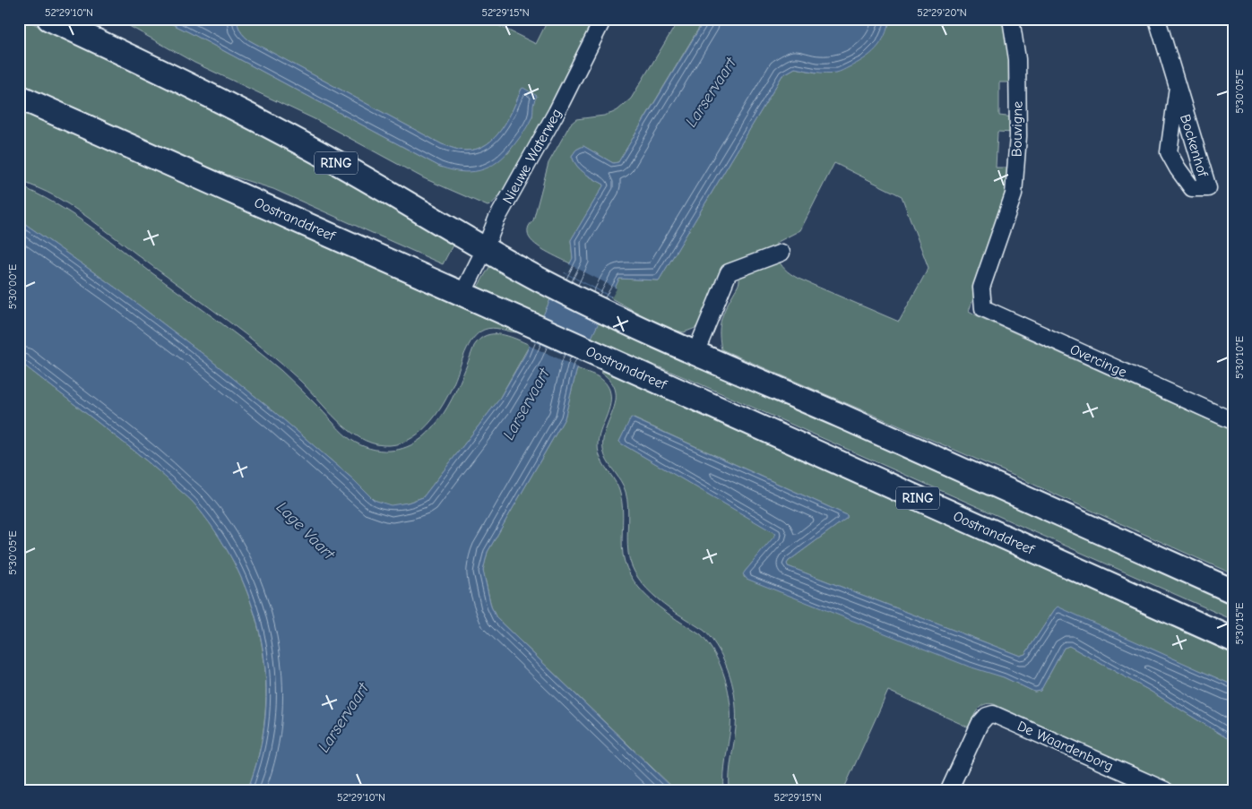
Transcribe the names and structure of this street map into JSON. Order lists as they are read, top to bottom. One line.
{"streets":{"main road":["RING","Oostranddreef"],"street":["Bouvigne","Bockenhof","Nieuwe Waterweg","Overcinge","De Waardenborg"]},"crossings":[["Bouvigne","Overcinge"],["Nieuwe Waterweg","RING"],["Nieuwe Waterweg","Oostranddreef"]],"water":["Larservaart","Lage Vaart"],"coordinates":["52°29'10\"N","52°29'15\"N","52°29'20\"N","5°30'05\"E","5°30'00\"E","5°30'10\"E","5°30'15\"E"]}
